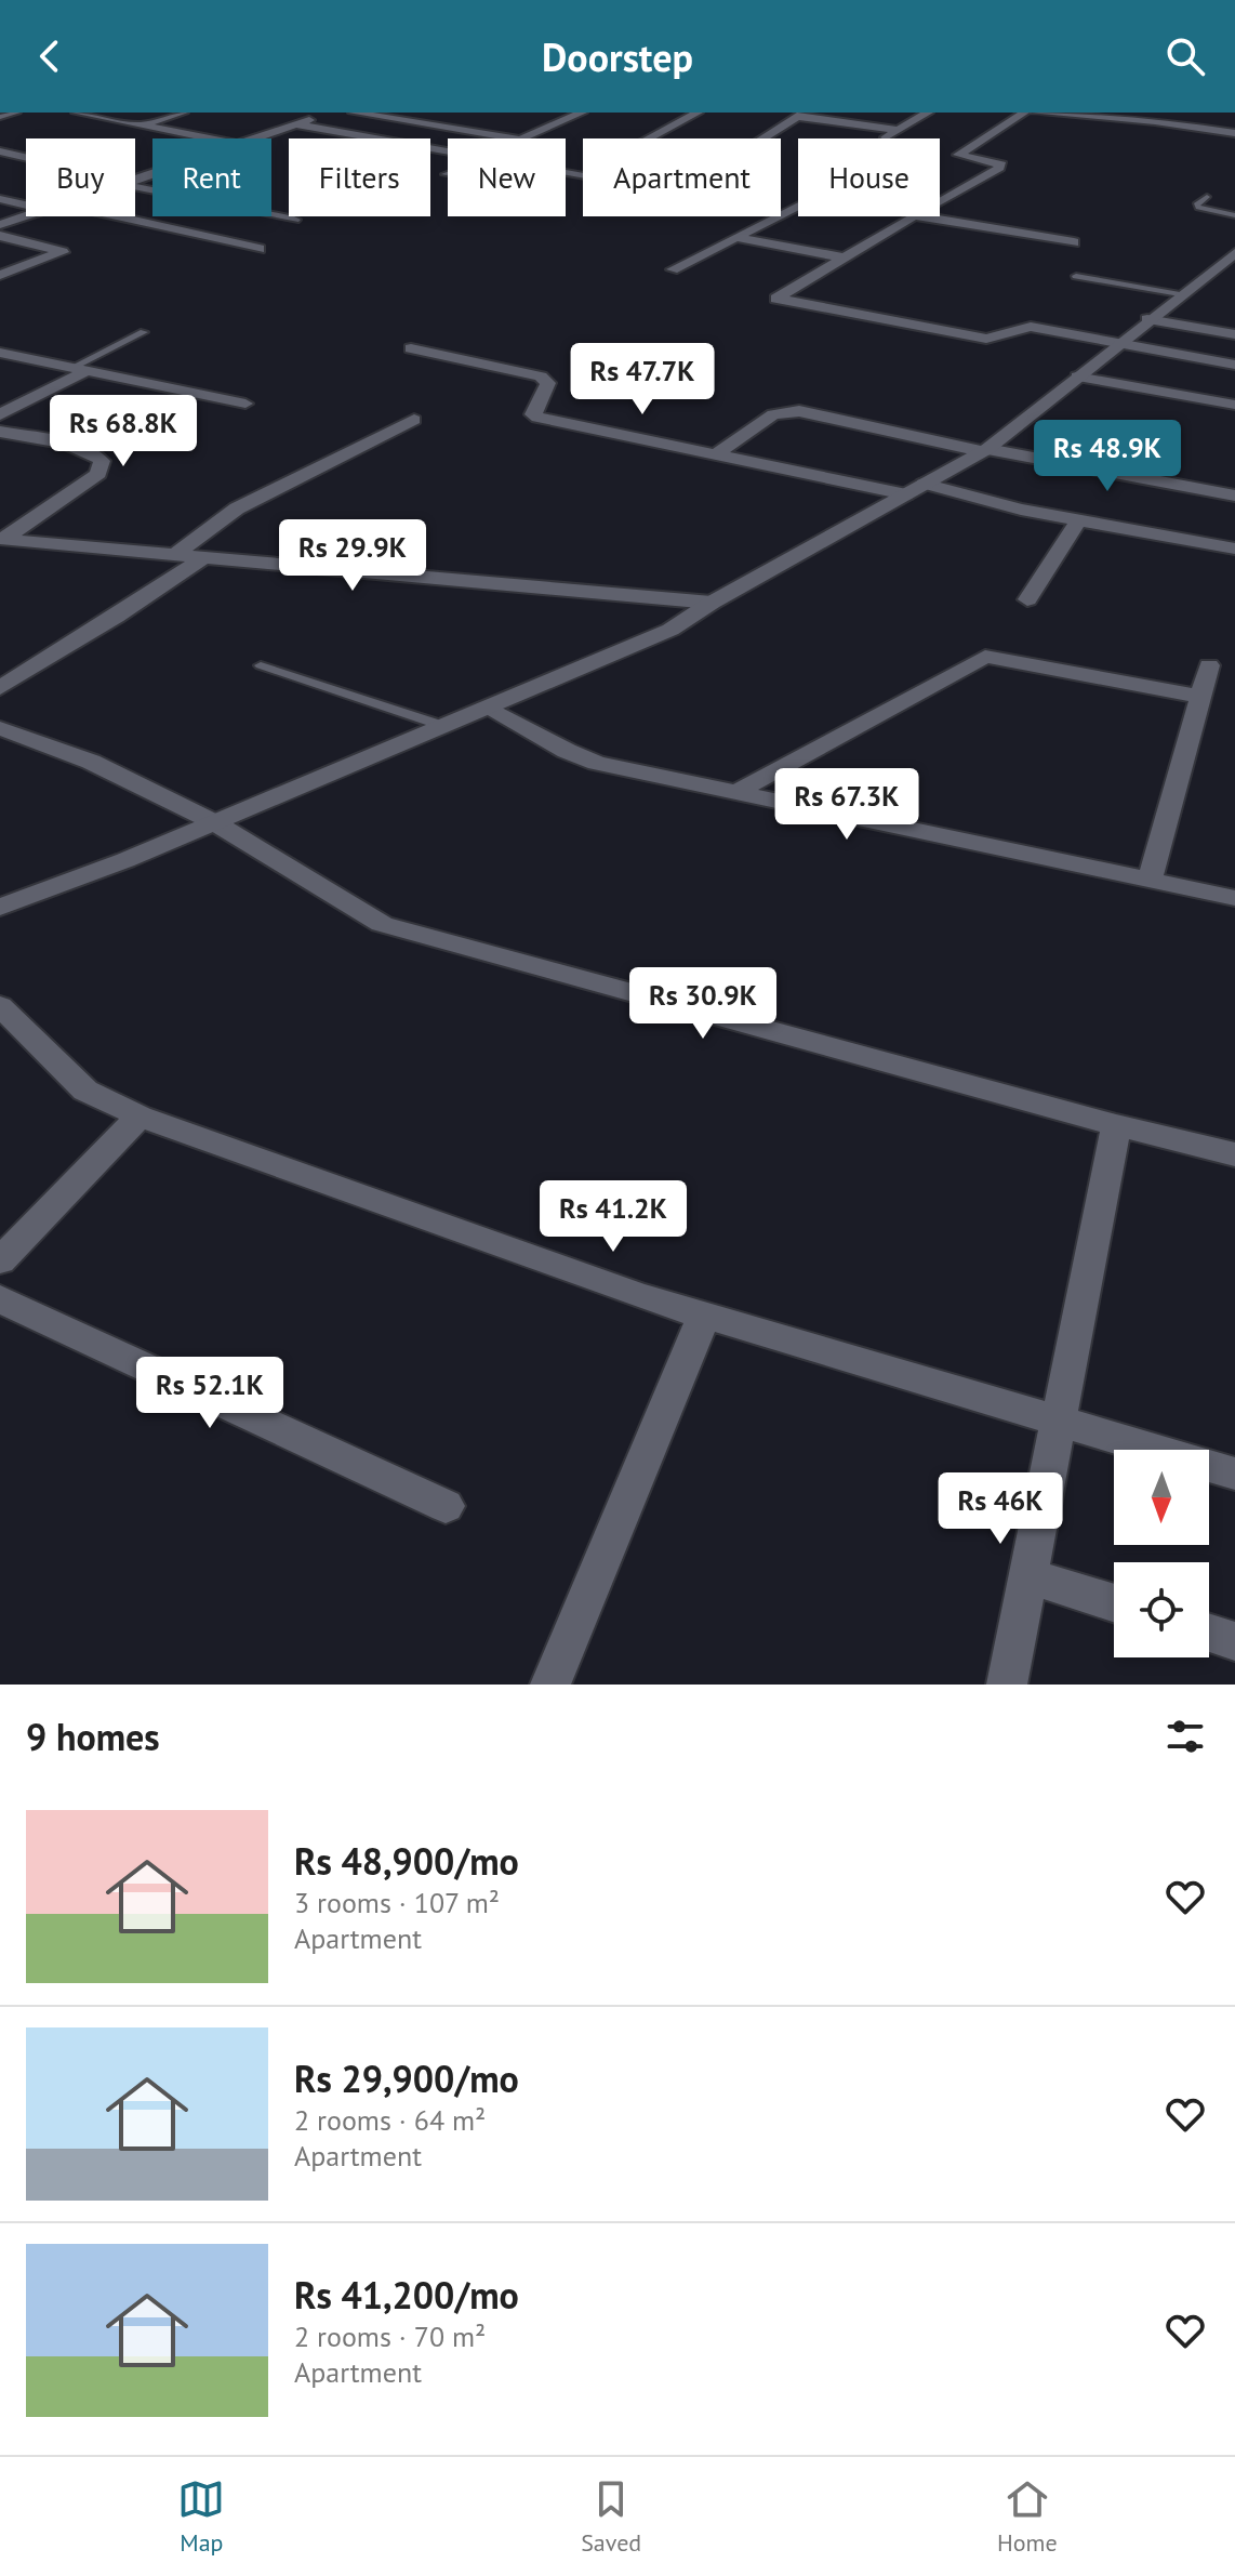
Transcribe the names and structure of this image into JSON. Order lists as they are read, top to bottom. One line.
{"north":"bottom","page":{"header":"Doorstep","chip":["Buy","Rent","Filters","New","Apartment","House"],"price":["Rs 47.7K","Rs 68.8K","Rs 48.9K","Rs 29.9K","Rs 67.3K","Rs 30.9K","Rs 41.2K","Rs 52.1K","Rs 46K"],"heading":"9 homes","list":[{"name":"Rs 48,900/mo","note":"3 rooms · 107 m² · Apartment"},{"name":"Rs 29,900/mo","note":"2 rooms · 64 m² · Apartment"},{"name":"Rs 41,200/mo","note":"2 rooms · 70 m² · Apartment"}],"tabs":["Map","Saved","Home"]}}
